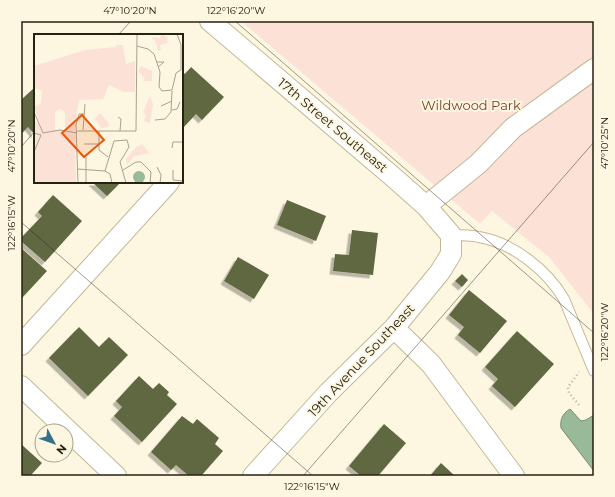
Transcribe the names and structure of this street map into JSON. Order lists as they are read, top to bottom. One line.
{"streets":{"street":["17th Street Southeast","19th Avenue Southeast"]},"crossings":[["17th Street Southeast","19th Avenue Southeast"]],"parks":["Wildwood Park"],"north":"bottom right","coordinates":["47°10'20\"N","122°16'20\"W","47°10'25\"N","122°16'15\"W"]}
